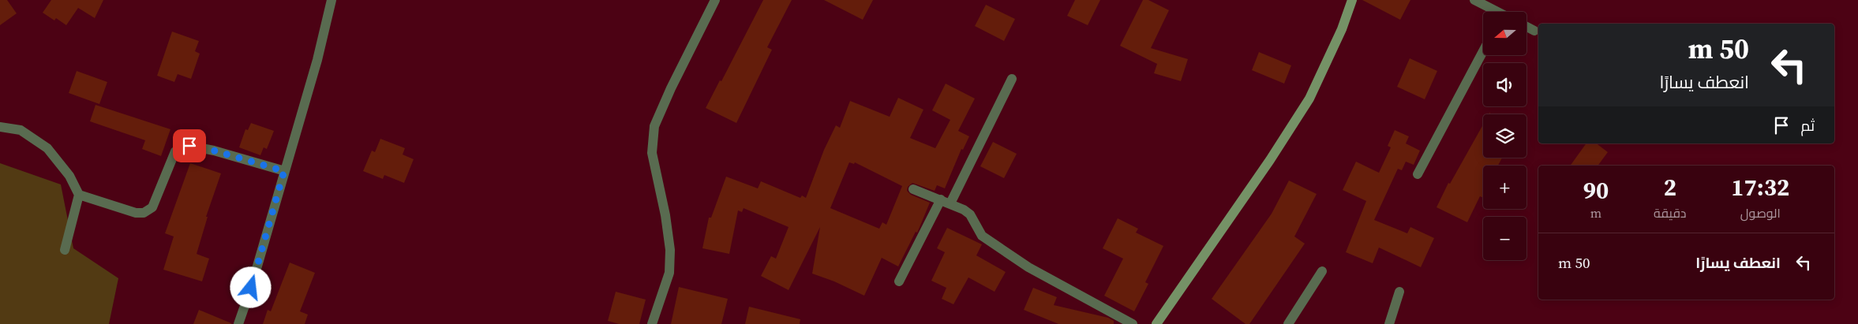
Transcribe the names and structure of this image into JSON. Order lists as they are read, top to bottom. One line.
{"north":"left","page":{"map_buttons":["+","−"],"turn":["50 m","انعطف يسارًا"],"then":"ثم","eta":["17:32","الوصول","2","دقيقة","90","m"],"list":[{"name":"انعطف يسارًا","value":"50 m"}]}}
